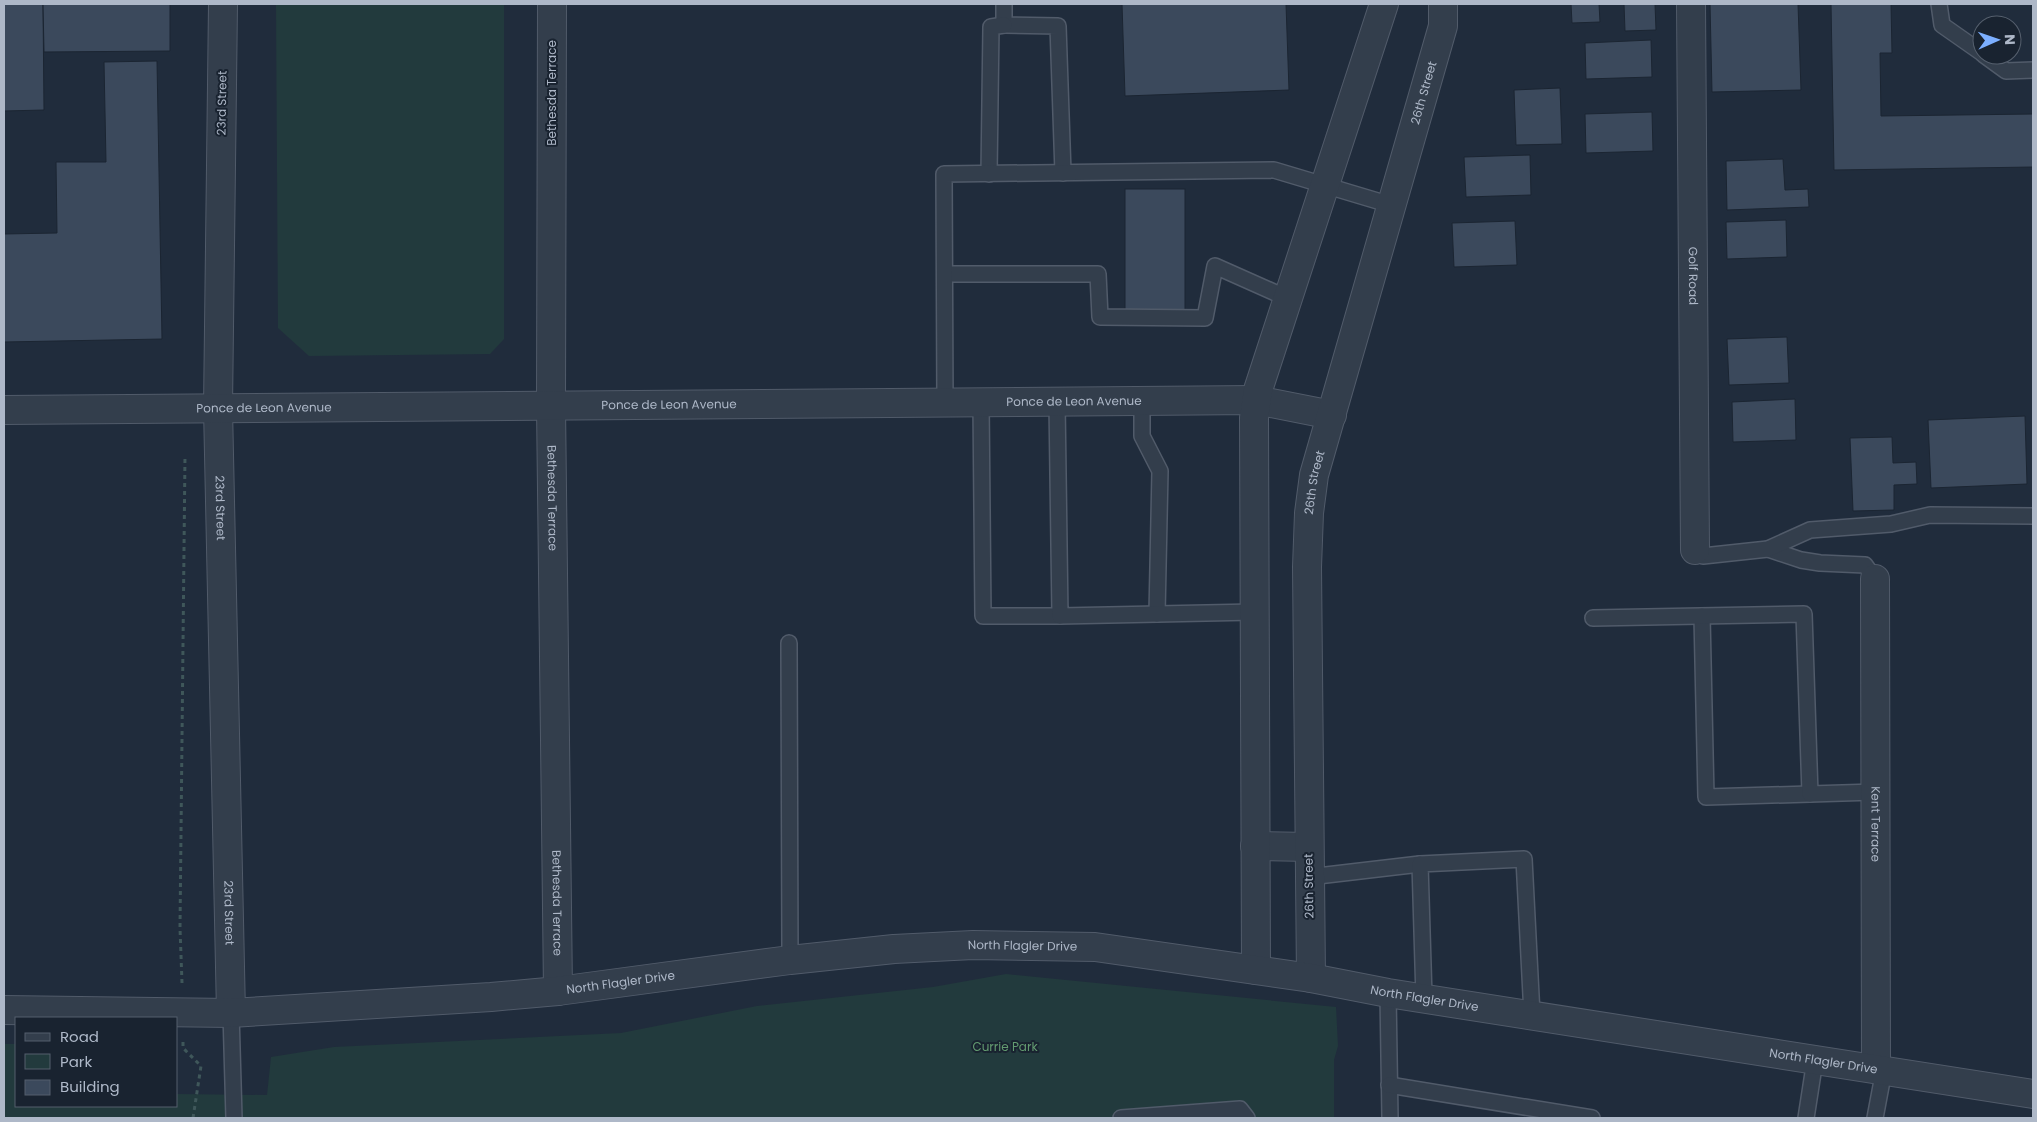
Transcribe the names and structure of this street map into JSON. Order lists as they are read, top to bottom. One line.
{"streets":{"street":["Bethesda Terrace","26th Street","23rd Street","Golf Road","Ponce de Leon Avenue","Kent Terrace","North Flagler Drive"]},"crossings":[["Bethesda Terrace","Ponce de Leon Avenue"],["Bethesda Terrace","North Flagler Drive"],["26th Street","Ponce de Leon Avenue"],["26th Street","North Flagler Drive"],["23rd Street","Ponce de Leon Avenue"],["23rd Street","North Flagler Drive"],["Kent Terrace","North Flagler Drive"]],"parks":["Currie Park"],"legend":["Road","Park","Building"],"north":"right"}
